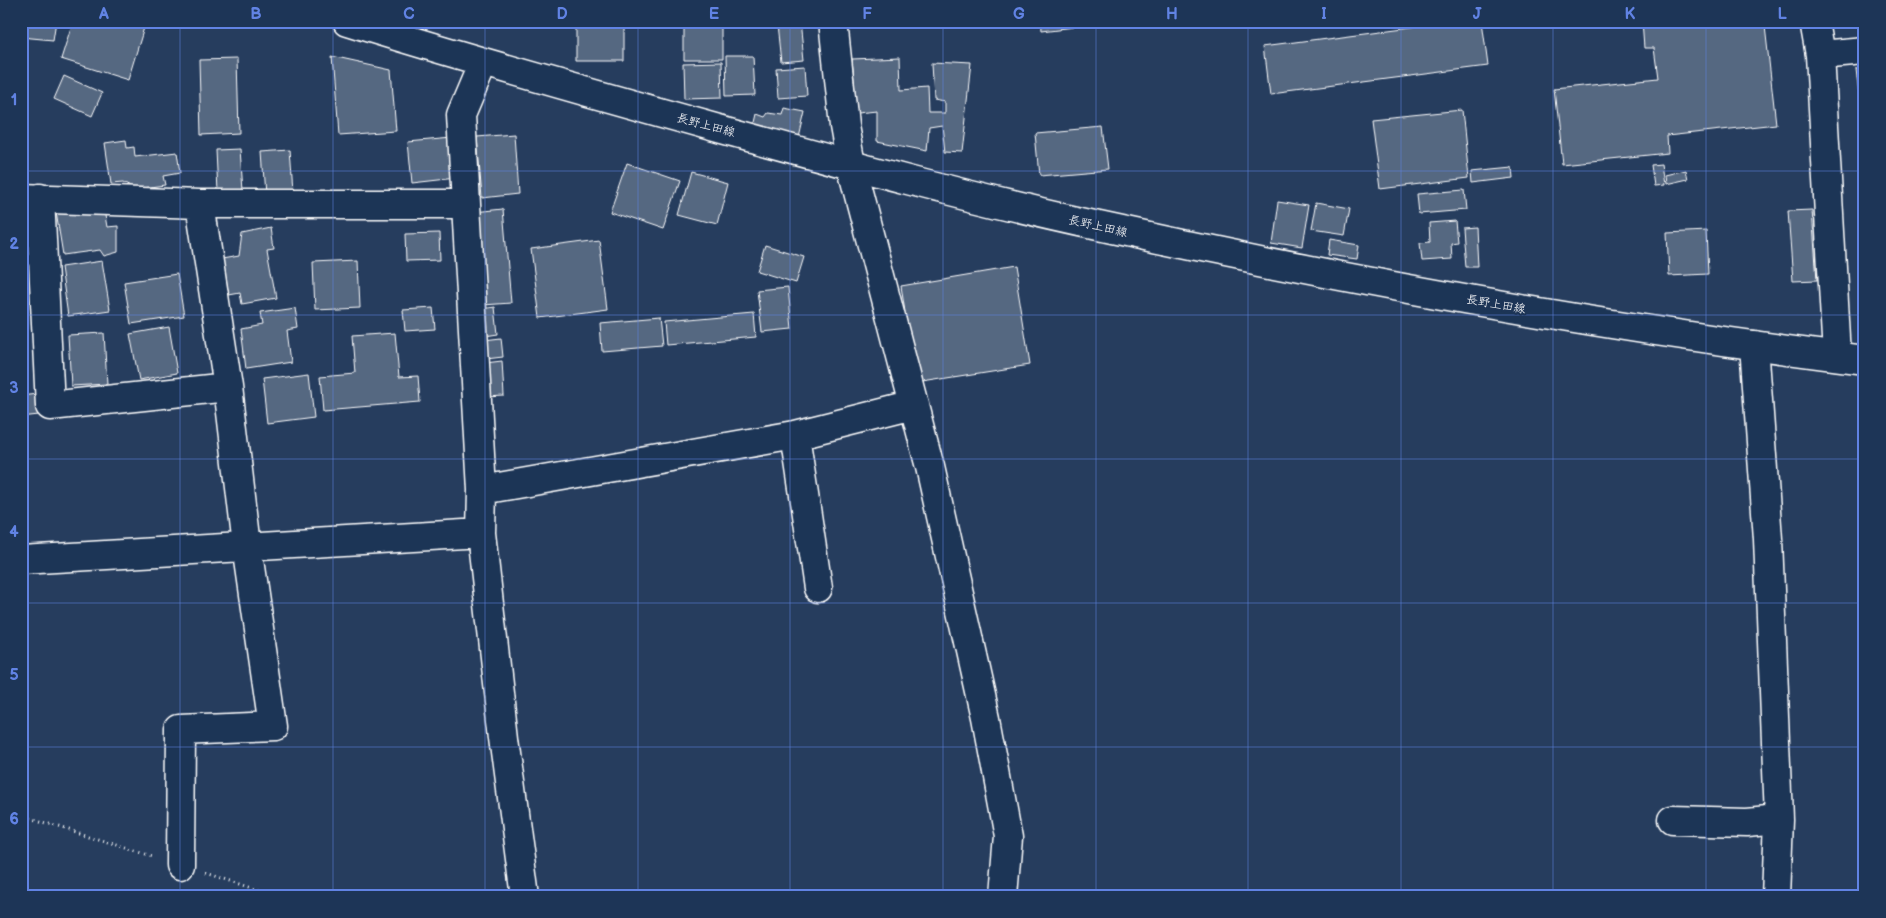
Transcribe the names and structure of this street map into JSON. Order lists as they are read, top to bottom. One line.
{"streets":{"street":["長野上田線"]},"grid":{"columns":["A","B","C","D","E","F","G","H","I","J","K","L"],"rows":["1","2","3","4","5","6"]}}
